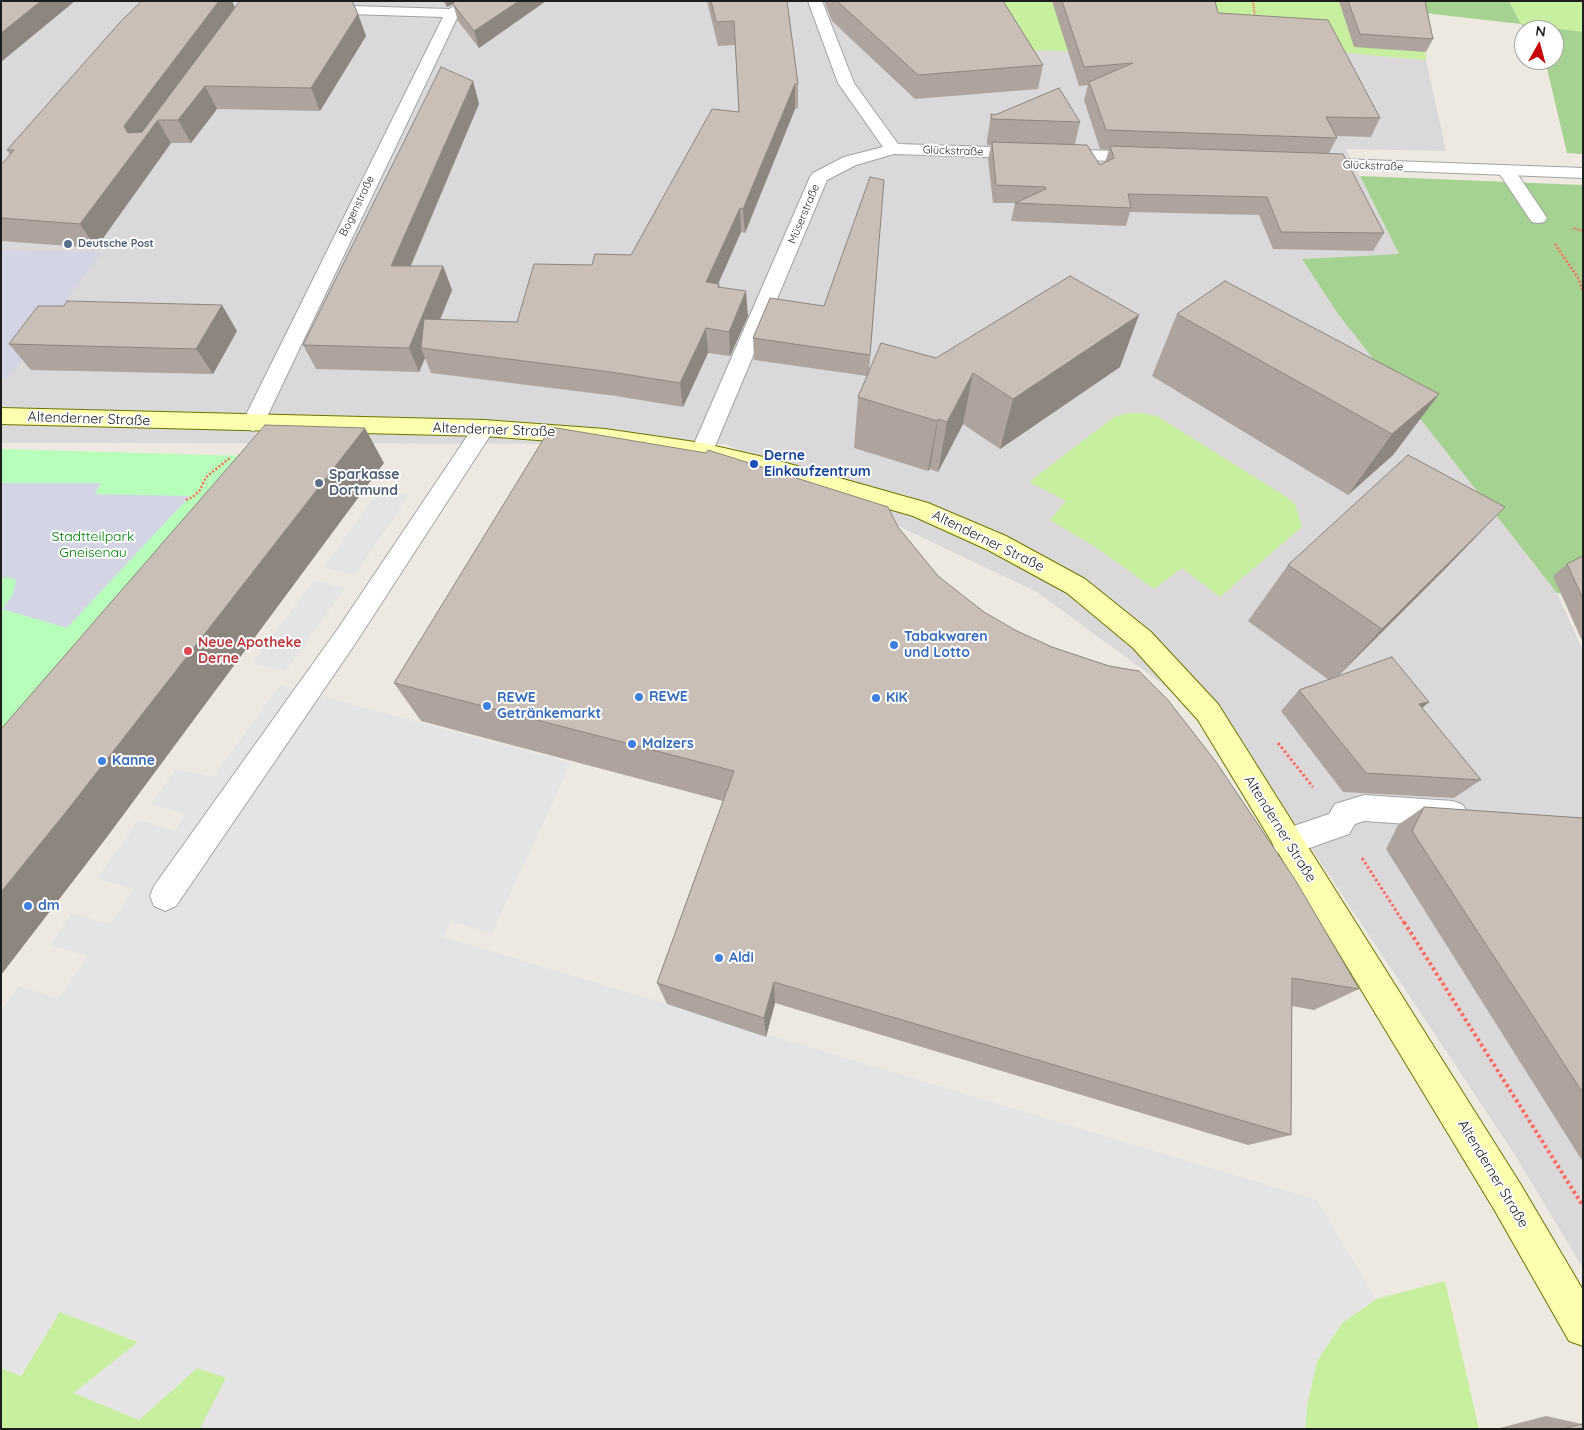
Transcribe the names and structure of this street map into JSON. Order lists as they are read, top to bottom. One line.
{"streets":{"main road":["Altenderner Straße"],"street":["Glückstraße","Bogenstraße","Müserstraße"]},"crossings":[["Glückstraße","Müserstraße"],["Bogenstraße","Altenderner Straße"],["Müserstraße","Altenderner Straße"]],"parks":["Stadtteilpark Gneisenau"],"places":["Deutsche Post","Derne Einkaufzentrum","Sparkasse Dortmund","Tabakwaren und Lotto","Neue Apotheke Derne","REWE","KiK","REWE Getränkemarkt","Malzers","Kanne","dm","Aldi"],"north":"top"}
